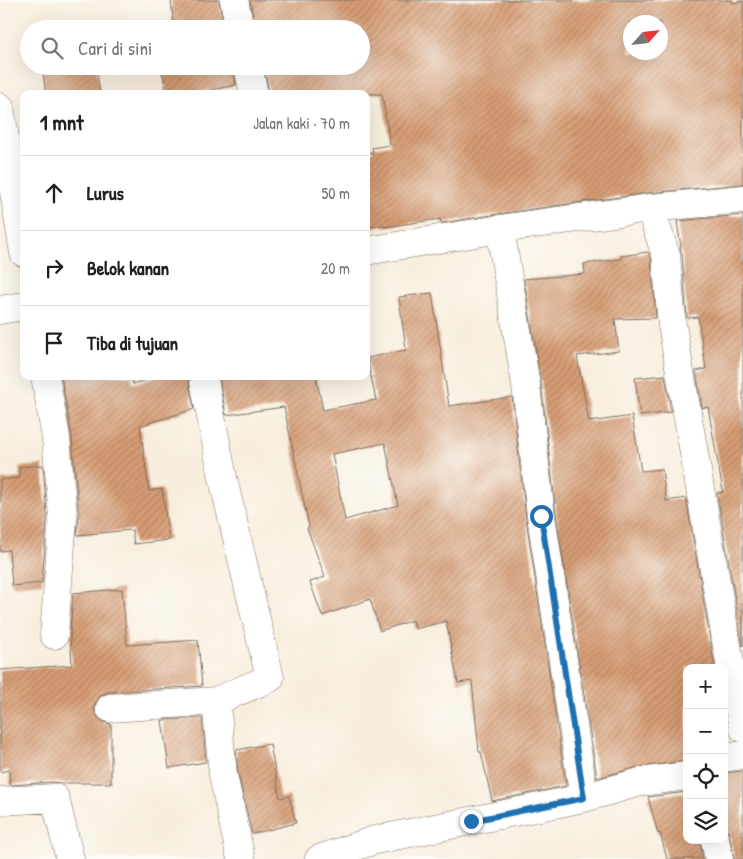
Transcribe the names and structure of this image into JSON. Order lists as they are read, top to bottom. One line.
{"north":"top right","page":{"search":"Cari di sini","heading":["1 mnt","Jalan kaki · 70 m"],"list":[["Lurus","50 m"],["Belok kanan","20 m"],"Tiba di tujuan"],"map_buttons":["+","−"]}}
